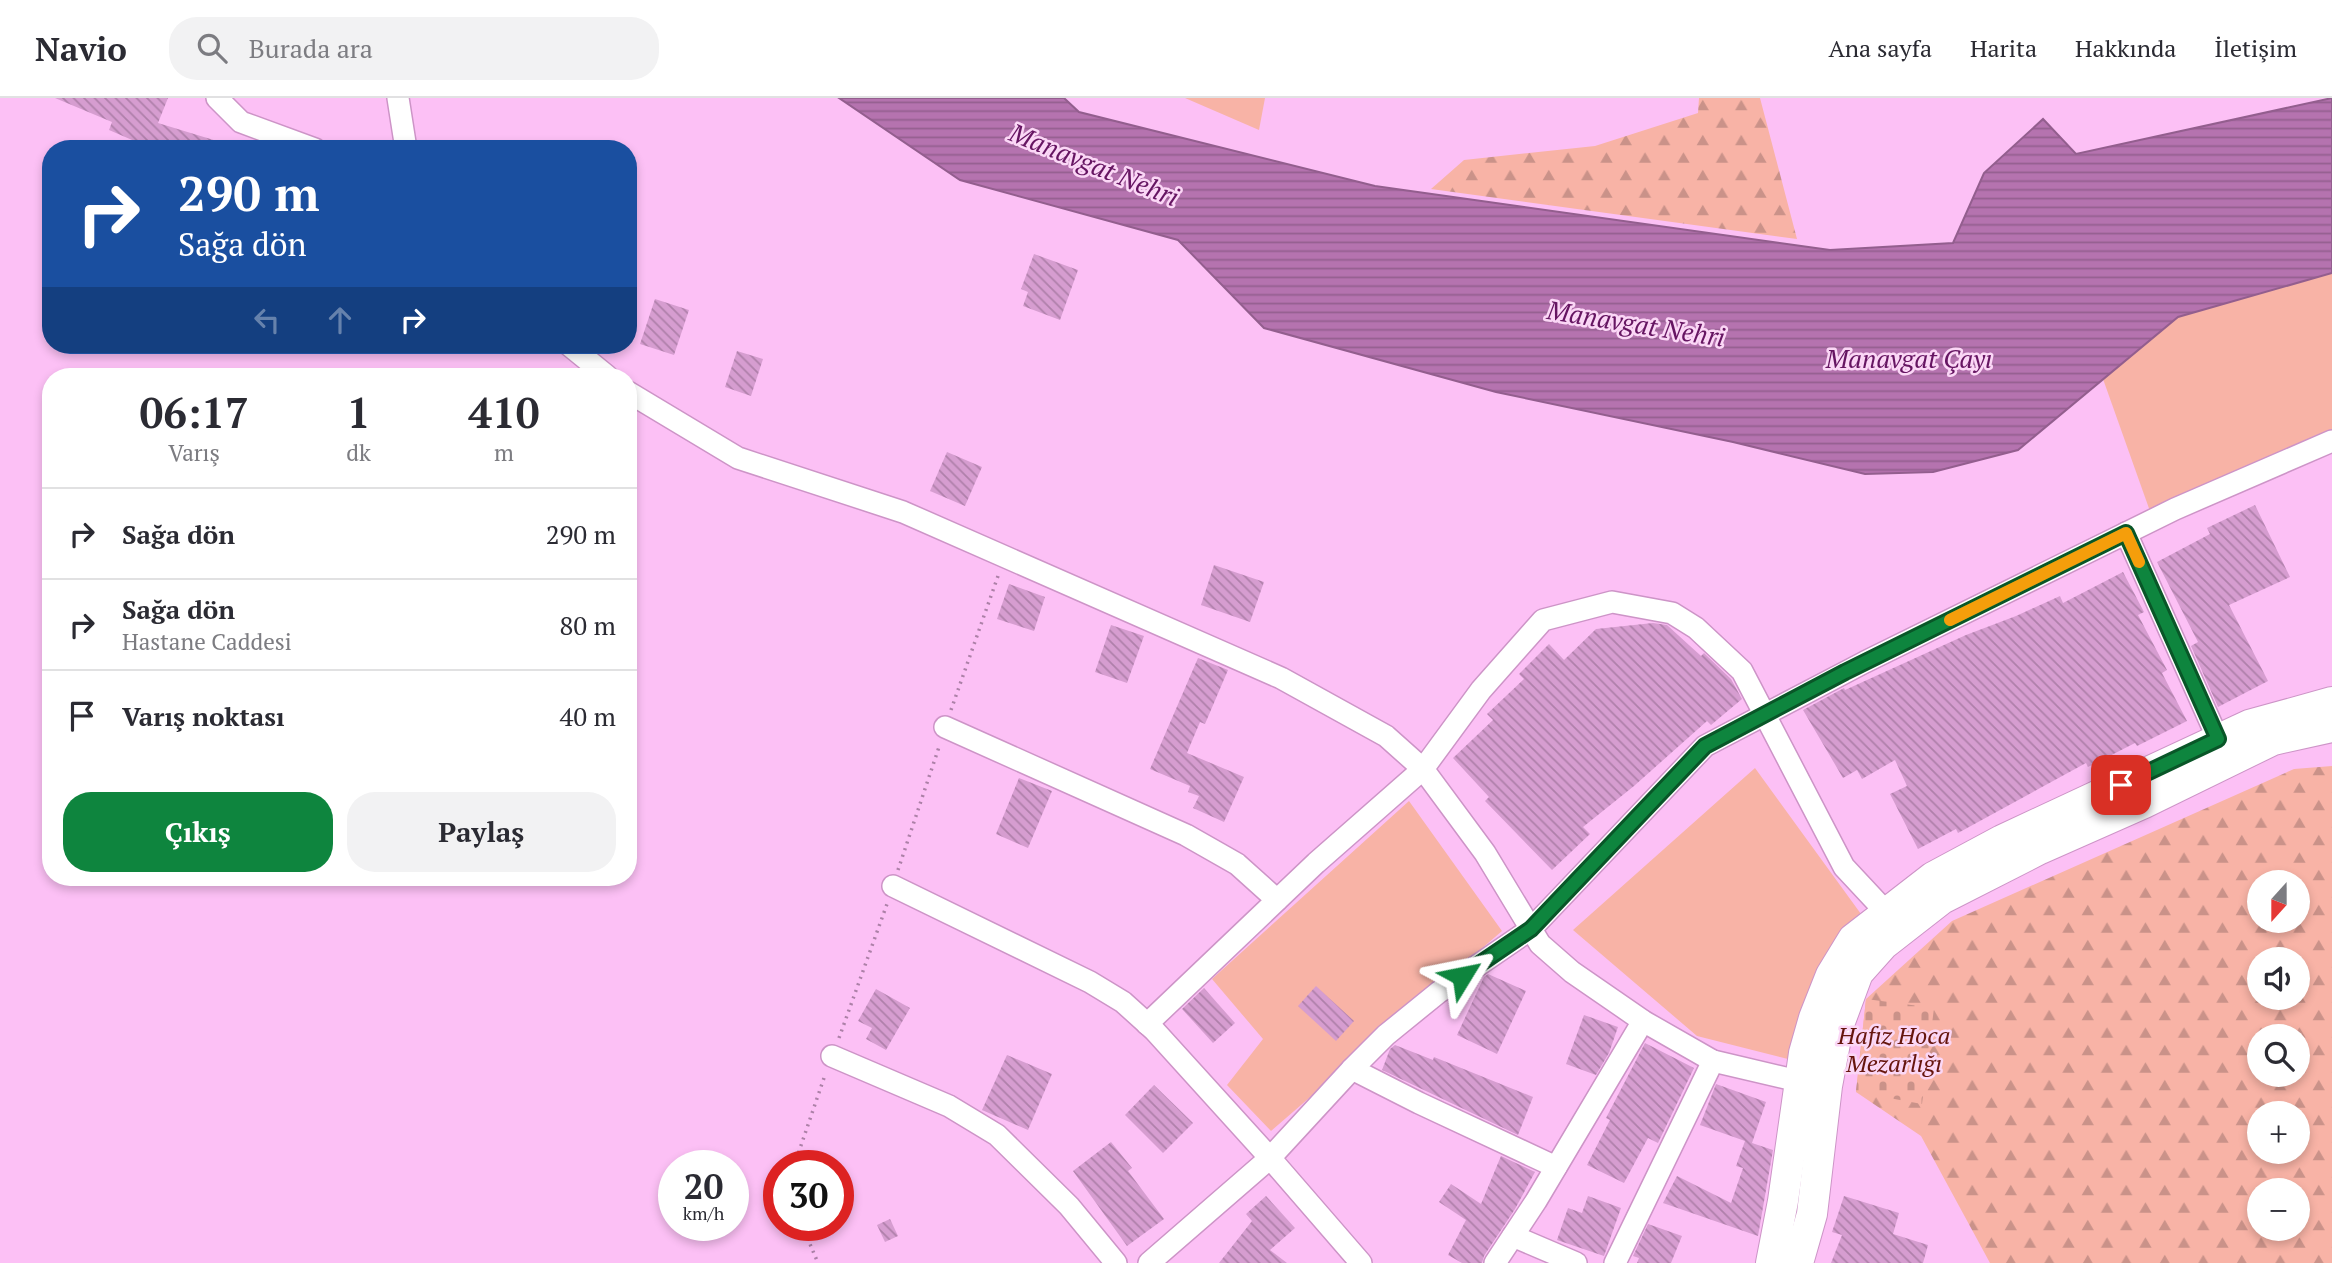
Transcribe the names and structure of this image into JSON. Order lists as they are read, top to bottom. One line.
{"water":["Manavgat Nehri","Manavgat Çayı"],"parks":["Hafız Hoca Mezarlığı"],"north":"bottom","page":{"header":"Navio","search":"Burada ara","nav":["Ana sayfa","Harita","Hakkında","İletişim"],"turn":["290 m","Sağa dön"],"eta":["06:17","Varış","1","dk","410","m"],"list":[{"name":"Sağa dön","value":"290 m"},{"name":"Sağa dön","note":"Hastane Caddesi","value":"80 m"},{"name":"Varış noktası","value":"40 m"}],"buttons":["Çıkış","Paylaş"],"map_buttons":["+","−"],"speed":"20 km/h","limit":"30"}}
